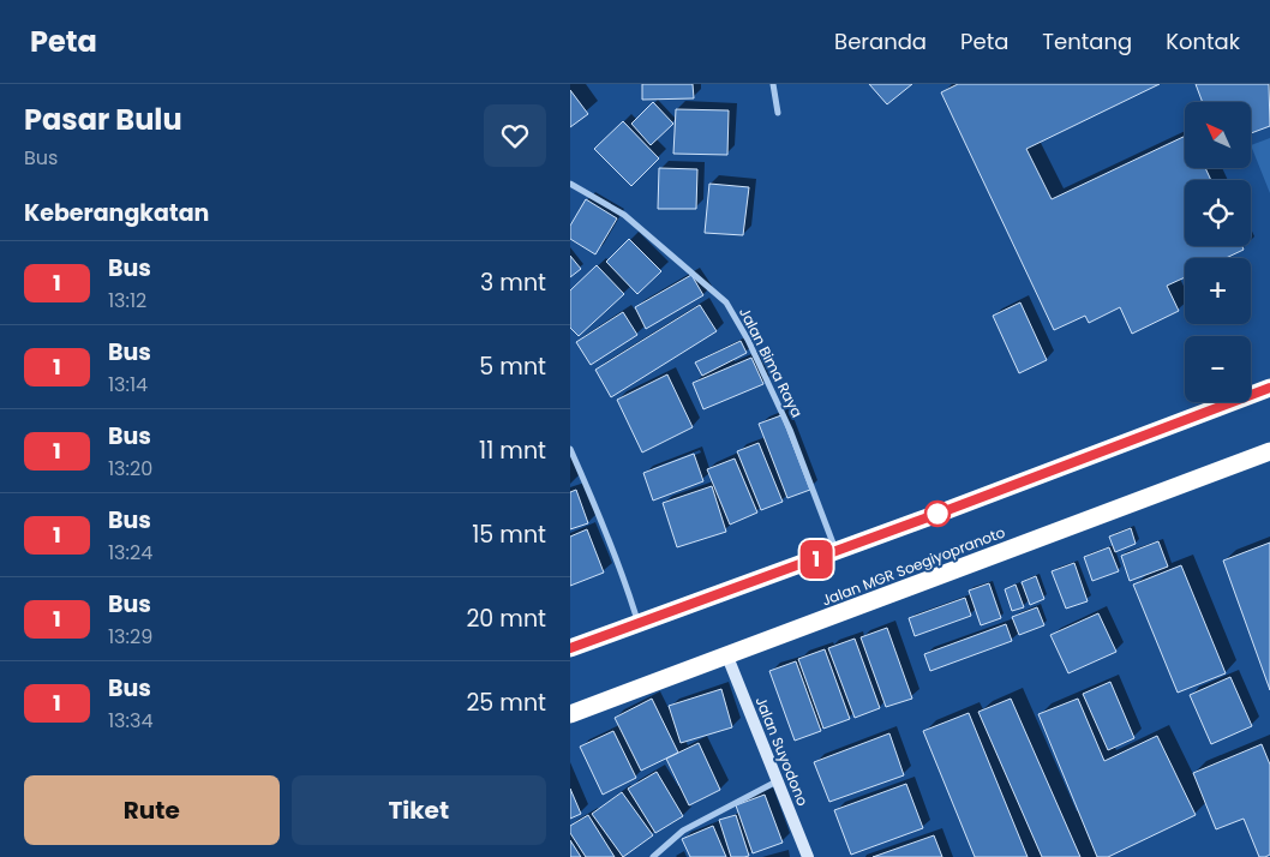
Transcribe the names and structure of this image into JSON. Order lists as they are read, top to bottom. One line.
{"streets":{"highway":["Jalan MGR Soegiyopranoto"],"street":["Jalan Bima Raya","Jalan Suyodono"]},"crossings":[["Jalan MGR Soegiyopranoto","Jalan Suyodono"]],"lines":["bus line 1"],"north":"top left","page":{"header":"Peta","nav":["Beranda","Peta","Tentang","Kontak"],"heading":[["Pasar Bulu","Bus"],"Keberangkatan"],"on_map":"1","map_buttons":["+","−"],"list":[{"mark":"1","name":"Bus","note":"13:12","value":"3 mnt"},{"mark":"1","name":"Bus","note":"13:14","value":"5 mnt"},{"mark":"1","name":"Bus","note":"13:20","value":"11 mnt"},{"mark":"1","name":"Bus","note":"13:24","value":"15 mnt"},{"mark":"1","name":"Bus","note":"13:29","value":"20 mnt"},{"mark":"1","name":"Bus","note":"13:34","value":"25 mnt"}],"buttons":["Rute","Tiket"]}}
